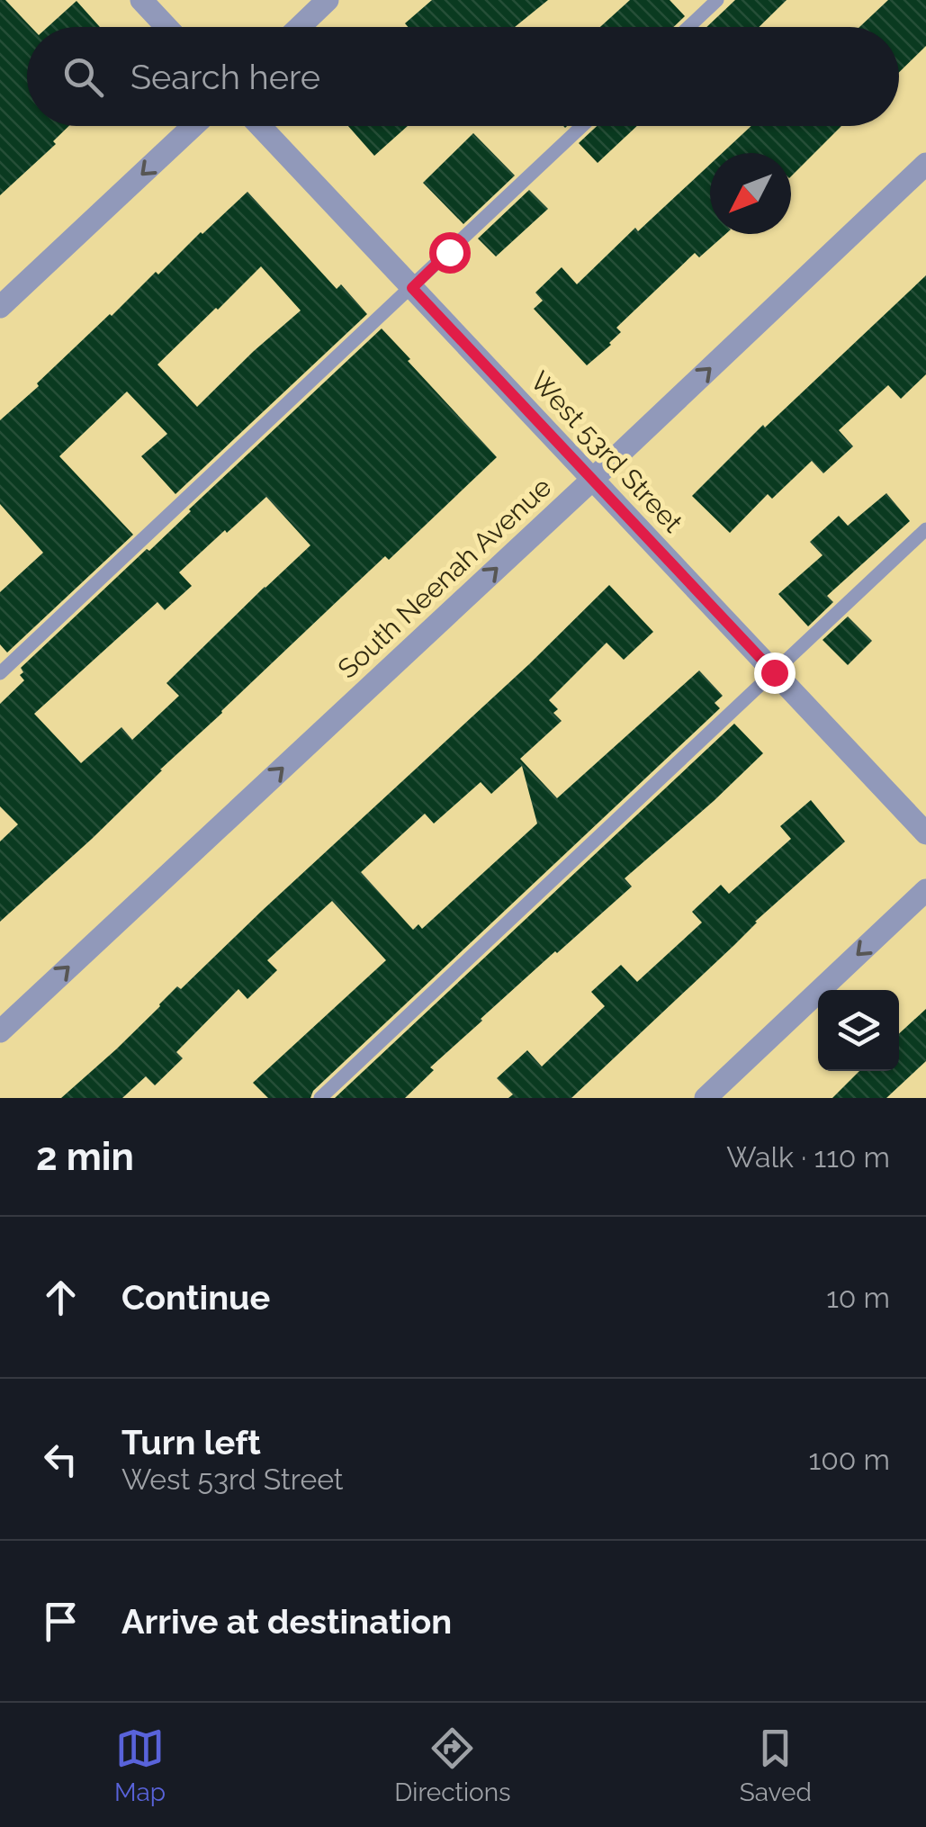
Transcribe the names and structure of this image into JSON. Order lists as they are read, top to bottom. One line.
{"streets":{"street":["West 53rd Street","South Neenah Avenue"]},"crossings":[["West 53rd Street","South Neenah Avenue"]],"one_way":["South Neenah Avenue"],"north":"bottom left","page":{"search":"Search here","heading":["2 min","Walk · 110 m"],"list":[["Continue","10 m"],["Turn left","West 53rd Street","100 m"],"Arrive at destination"],"nav":["Map","Directions","Saved"]}}
